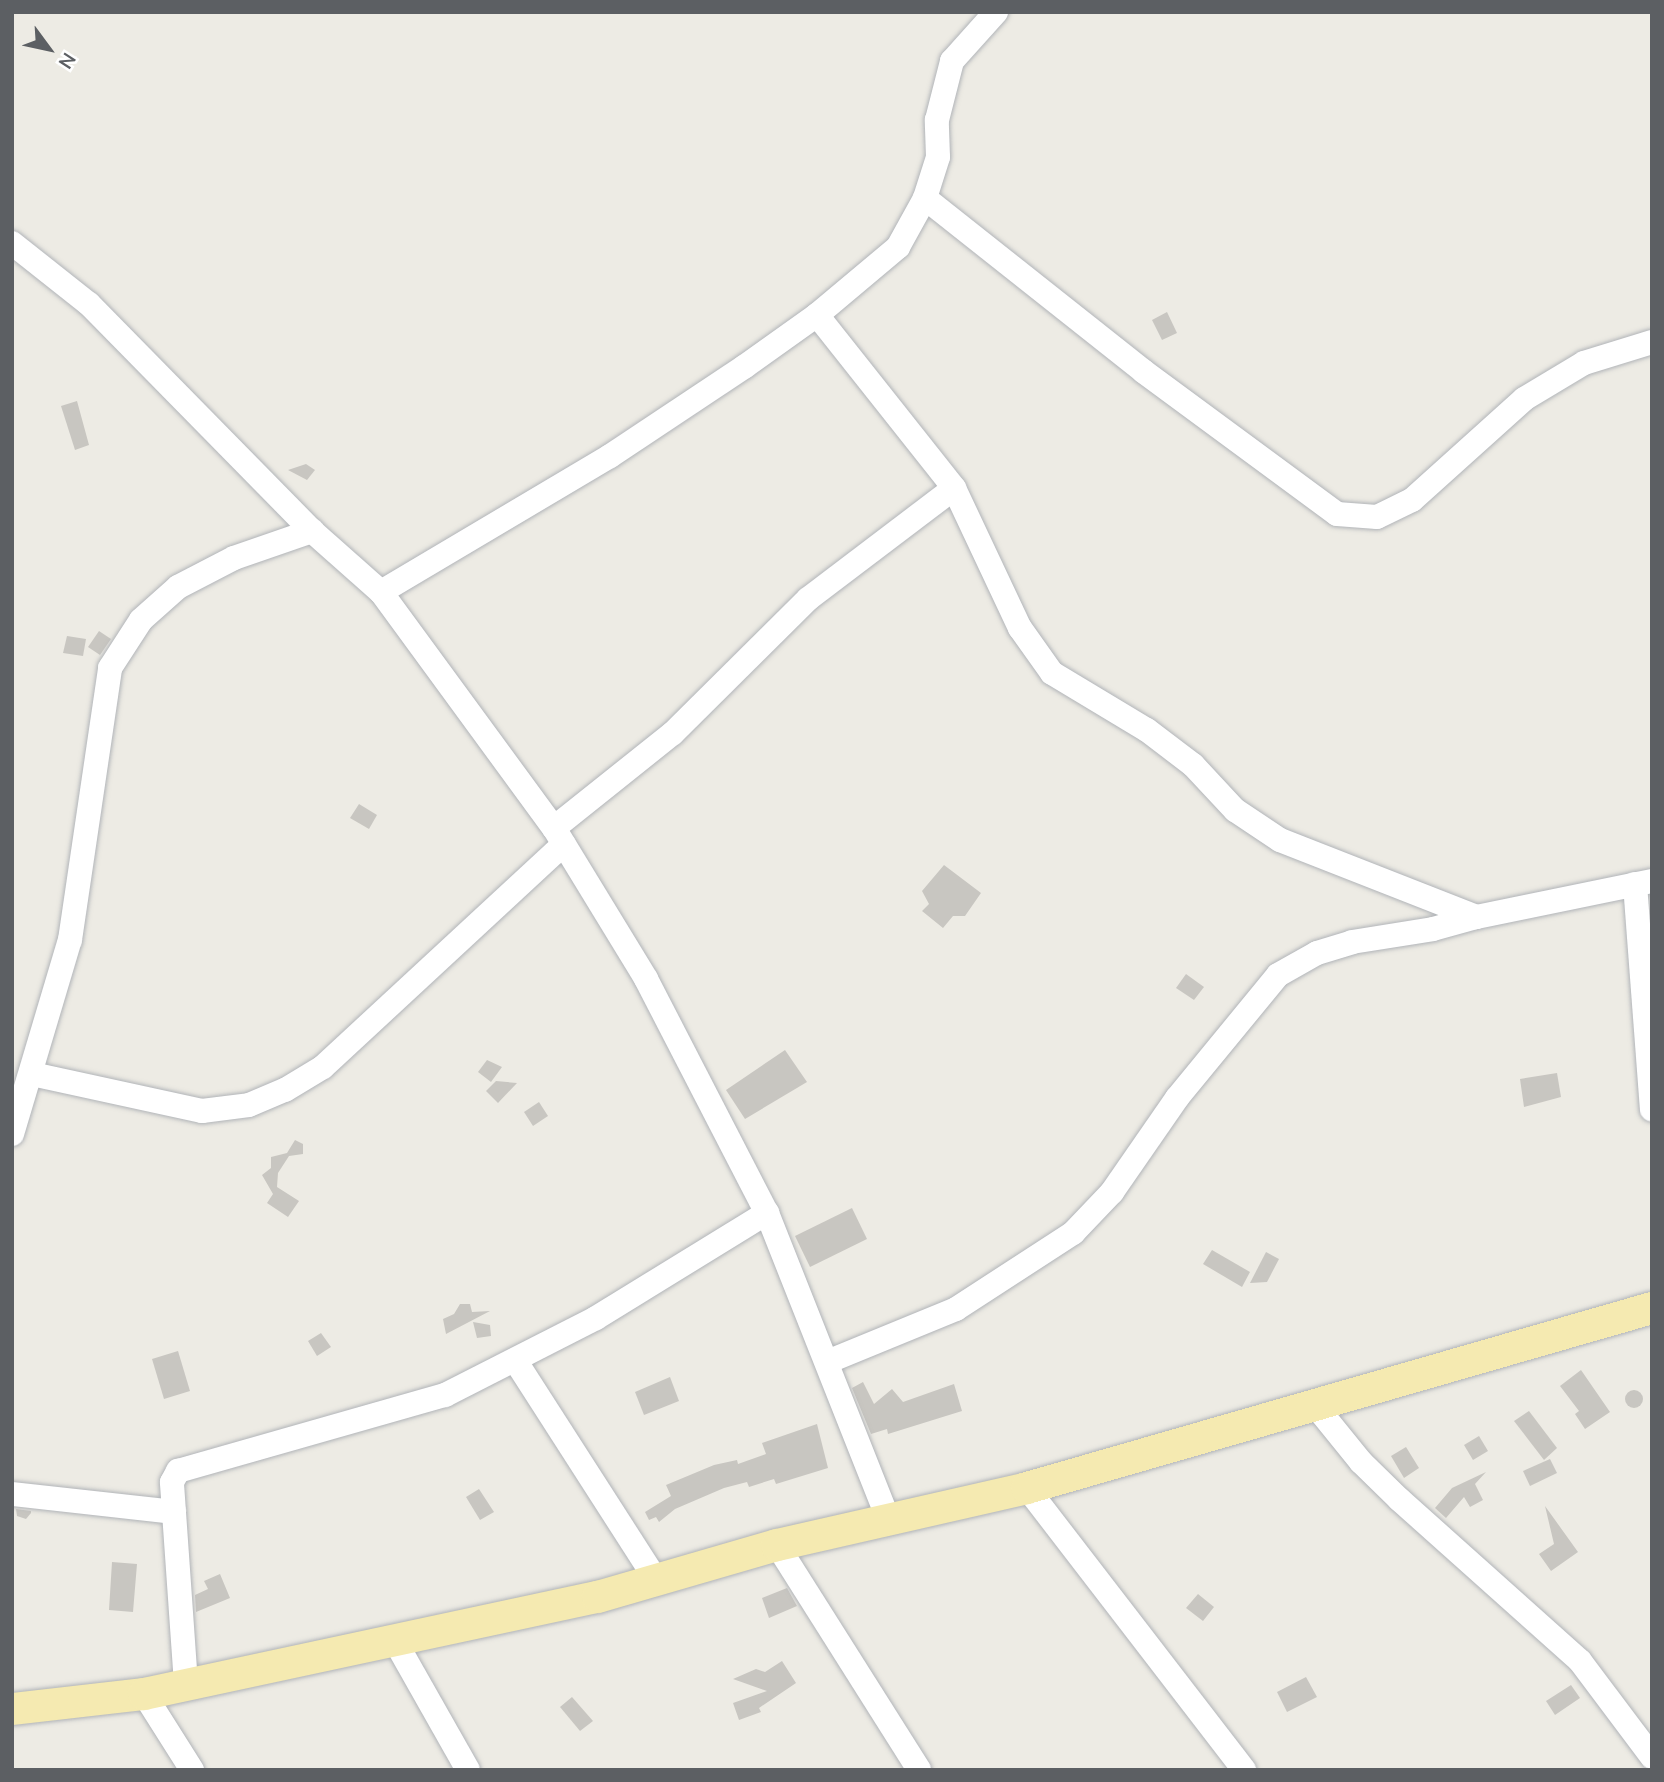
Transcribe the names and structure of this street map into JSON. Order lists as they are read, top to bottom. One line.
{"north":"bottom right"}
